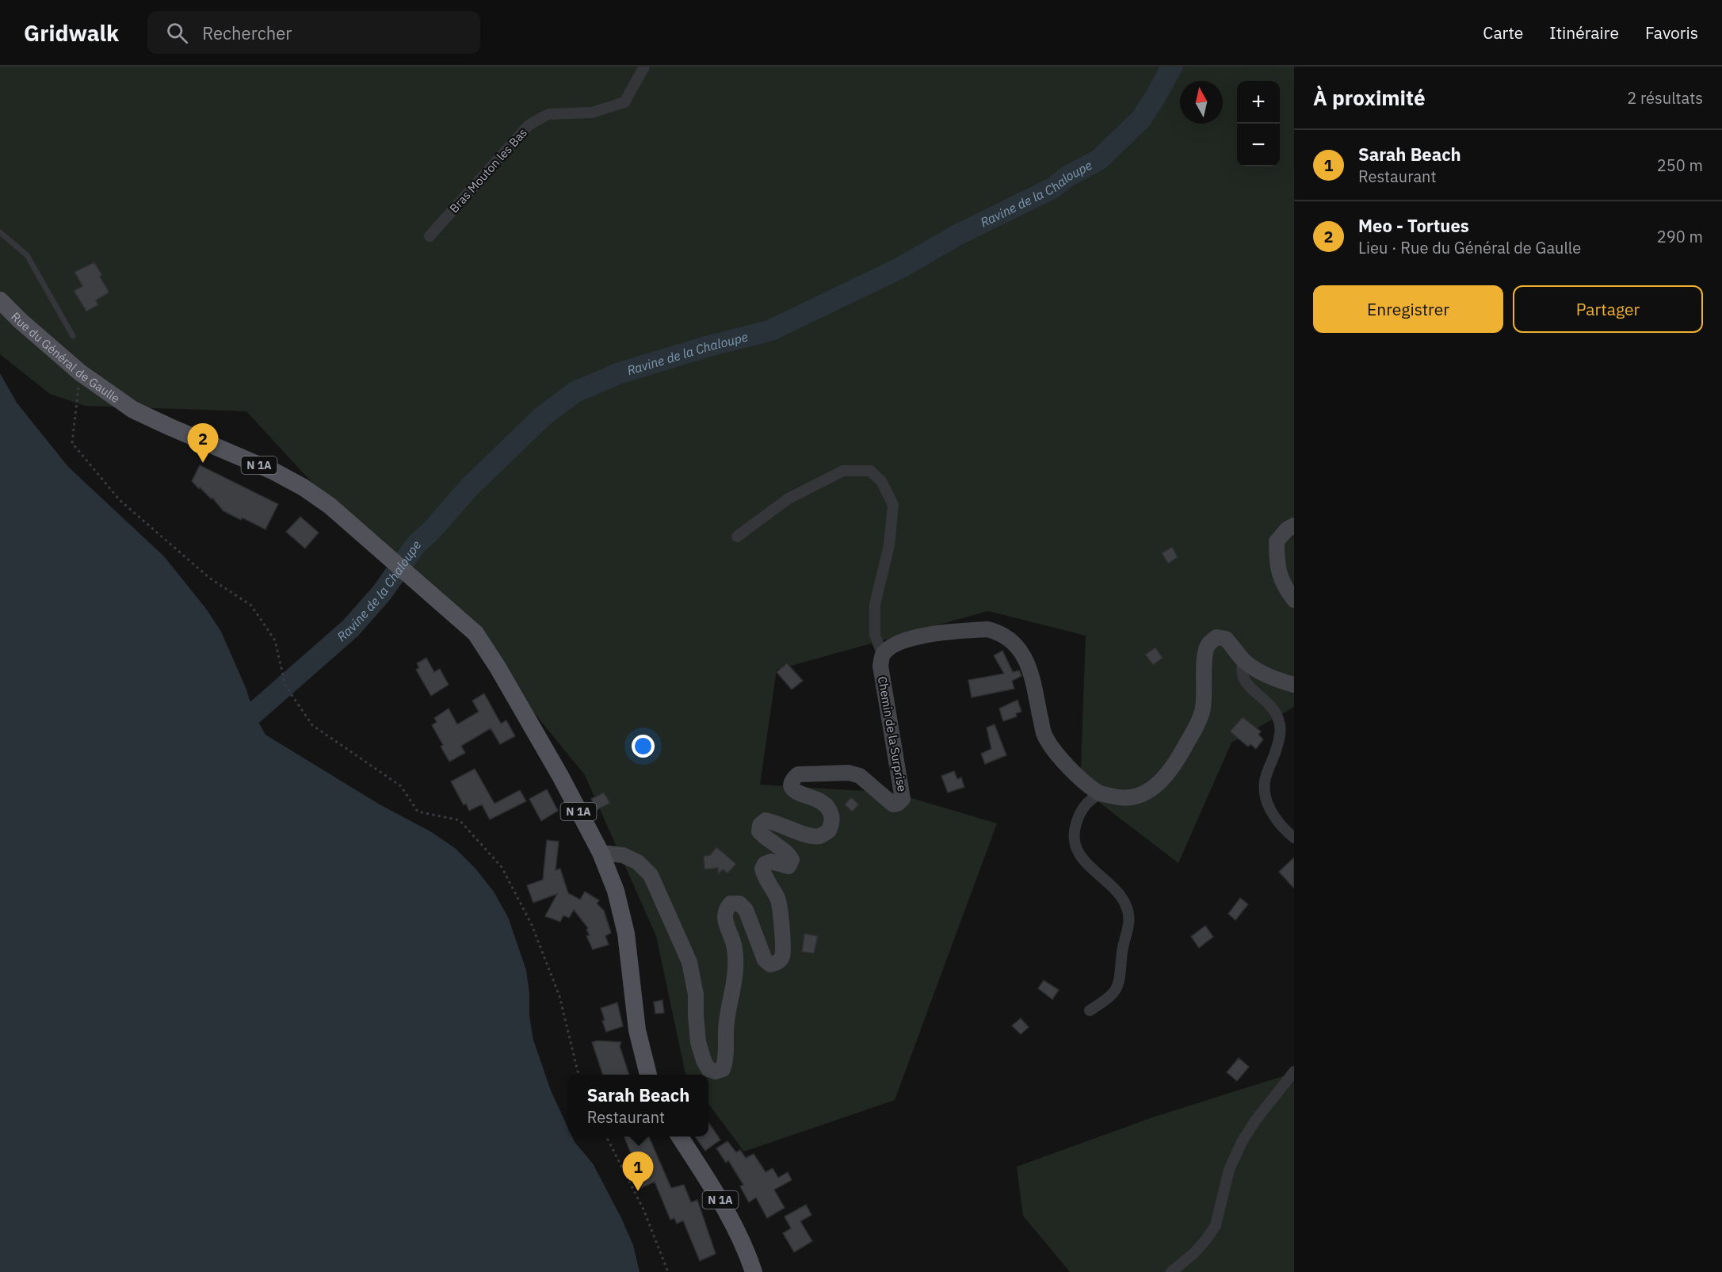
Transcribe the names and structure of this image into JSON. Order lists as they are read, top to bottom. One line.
{"streets":{"main road":["Rue du Général de Gaulle","N 1A","Chemin de la Surprise"],"street":["Bras Mouton les Bas"]},"crossings":[["Rue du Général de Gaulle","N 1A"],["Rue du Général de Gaulle","Chemin de la Surprise"],["N 1A","Chemin de la Surprise"]],"water":["Ravine de la Chaloupe"],"north":"top","page":{"header":"Gridwalk","search":"Rechercher","nav":["Carte","Itinéraire","Favoris"],"heading":["À proximité","2 résultats"],"map_buttons":["+","−"],"list":[{"mark":"1","name":"Sarah Beach","note":"Restaurant","value":"250 m"},{"mark":"2","name":"Meo - Tortues","note":"Lieu · Rue du Général de Gaulle","value":"290 m"}],"buttons":["Enregistrer","Partager"],"pins":["2","1"],"popup":["Sarah Beach","Restaurant"]}}
